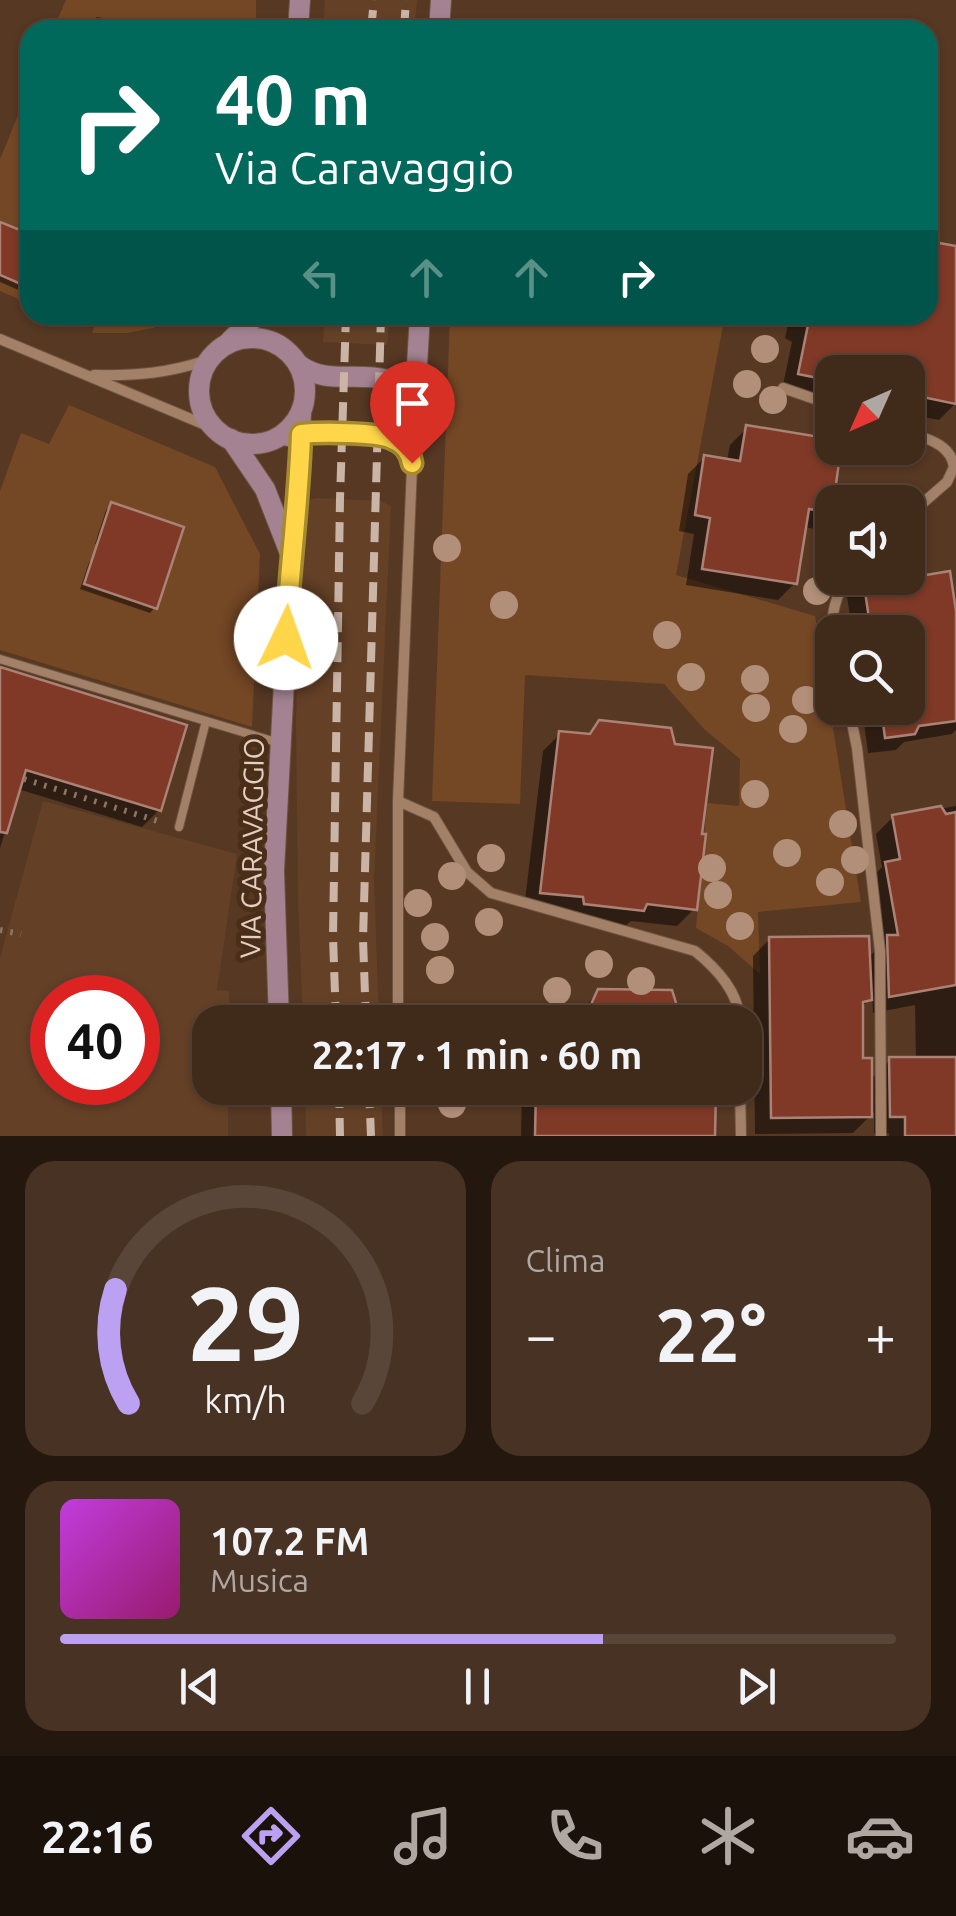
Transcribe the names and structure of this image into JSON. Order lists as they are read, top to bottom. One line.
{"streets":{"street":["VIA CARAVAGGIO"]},"north":"bottom left","page":{"turn":["40 m","Via Caravaggio"],"limit":"40","trip":"22:17 · 1 min · 60 m","tile":"Clima","heat":["−","22°","+"],"song":["107.2 FM","Musica"],"tabs":"22:16","gauge":["29","km/h"]}}
